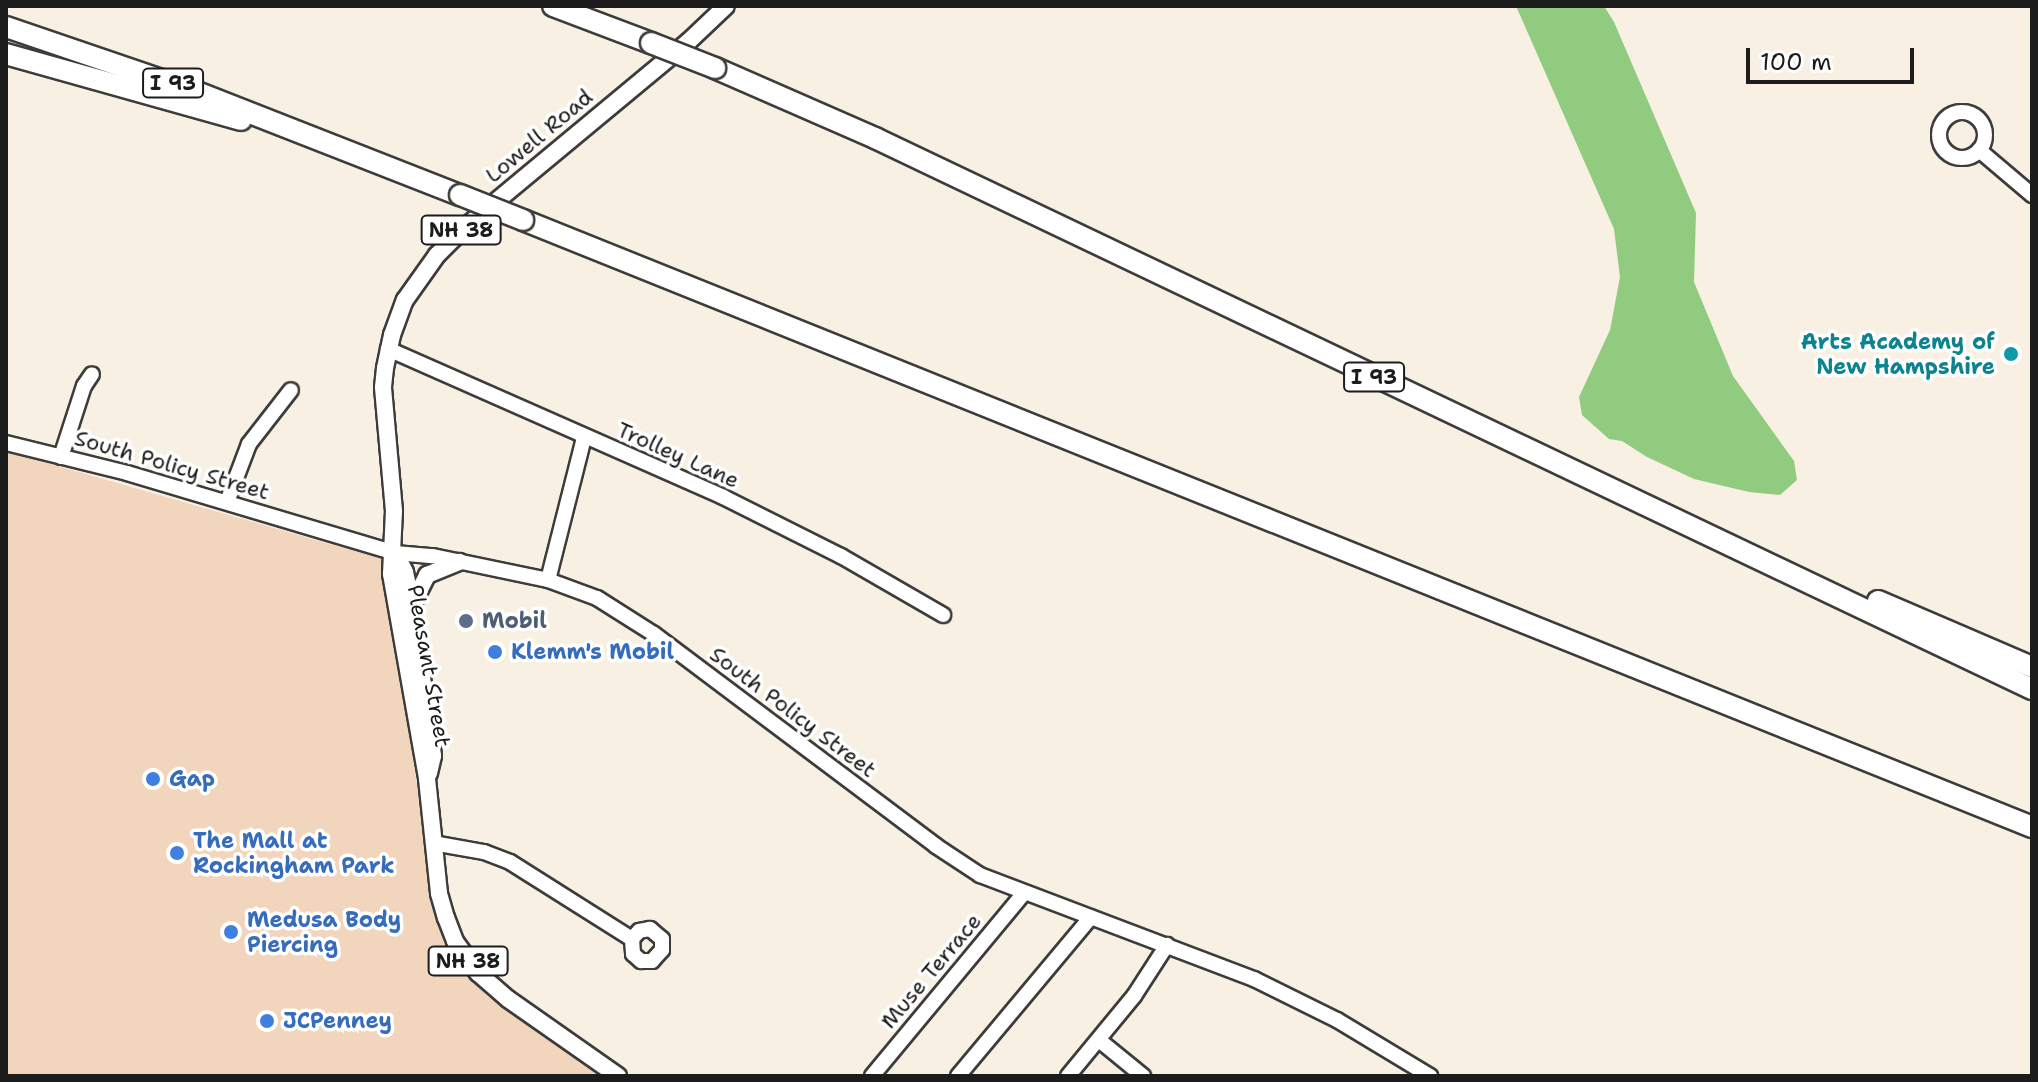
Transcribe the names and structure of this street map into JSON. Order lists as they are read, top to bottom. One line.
{"streets":{"highway":["I 93"],"main road":["Lowell Road","NH 38","Pleasant Street"],"street":["Trolley Lane","South Policy Street","Muse Terrace"]},"crossings":[["Lowell Road","Trolley Lane"],["Lowell Road","South Policy Street"],["Lowell Road","Pleasant Street"],["South Policy Street","Pleasant Street"],["South Policy Street","Muse Terrace"]],"places":["Arts Academy of New Hampshire","Mobil","Klemm's Mobil","Gap","The Mall at Rockingham Park","Medusa Body Piercing","JCPenney"],"scale_bar":"100 m"}
